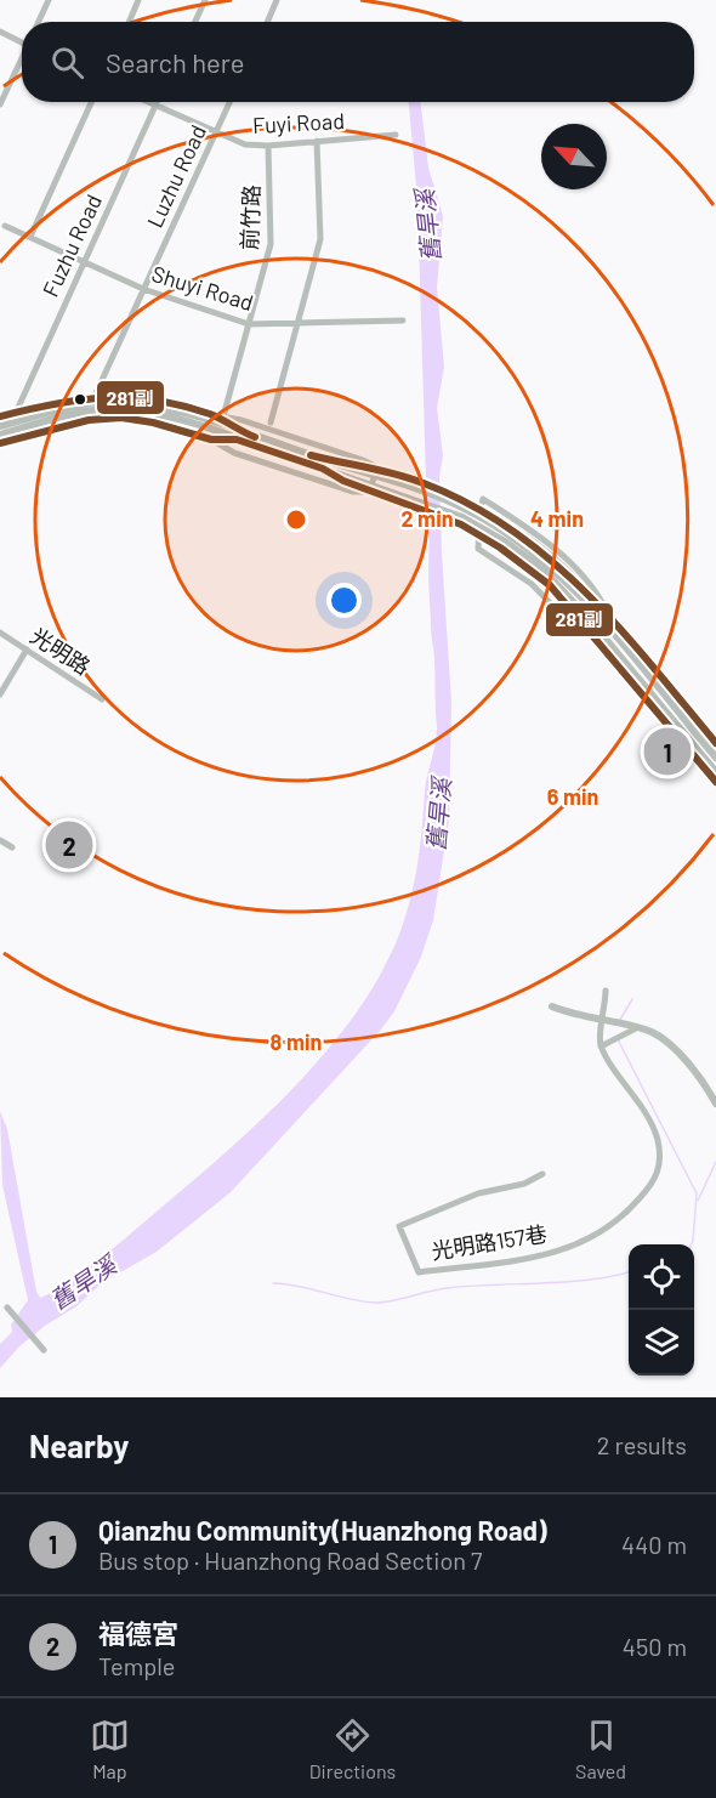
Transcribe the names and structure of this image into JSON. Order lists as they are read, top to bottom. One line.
{"streets":{"street":["Fuyi Road","Luzhu Road","前竹路","Fuzhu Road","Shuyi Road","光明路","光明路157巷"]},"crossings":[["Fuyi Road","Luzhu Road"],["Fuyi Road","前竹路"],["Fuyi Road","Fuzhu Road"],["Luzhu Road","Shuyi Road"],["前竹路","Shuyi Road"],["Fuzhu Road","Shuyi Road"]],"water":["舊旱溪"],"lines":["transit line 281副"],"north":"top left","page":{"search":"Search here","pins":["1","2"],"heading":["Nearby","2 results"],"list":[{"mark":"1","name":"Qianzhu Community(Huanzhong Road)","note":"Bus stop · Huanzhong Road Section 7","value":"440 m"},{"mark":"2","name":"福德宮","note":"Temple","value":"450 m"}],"nav":["Map","Directions","Saved"]},"rings":["2 min","4 min","6 min","8 min"]}
